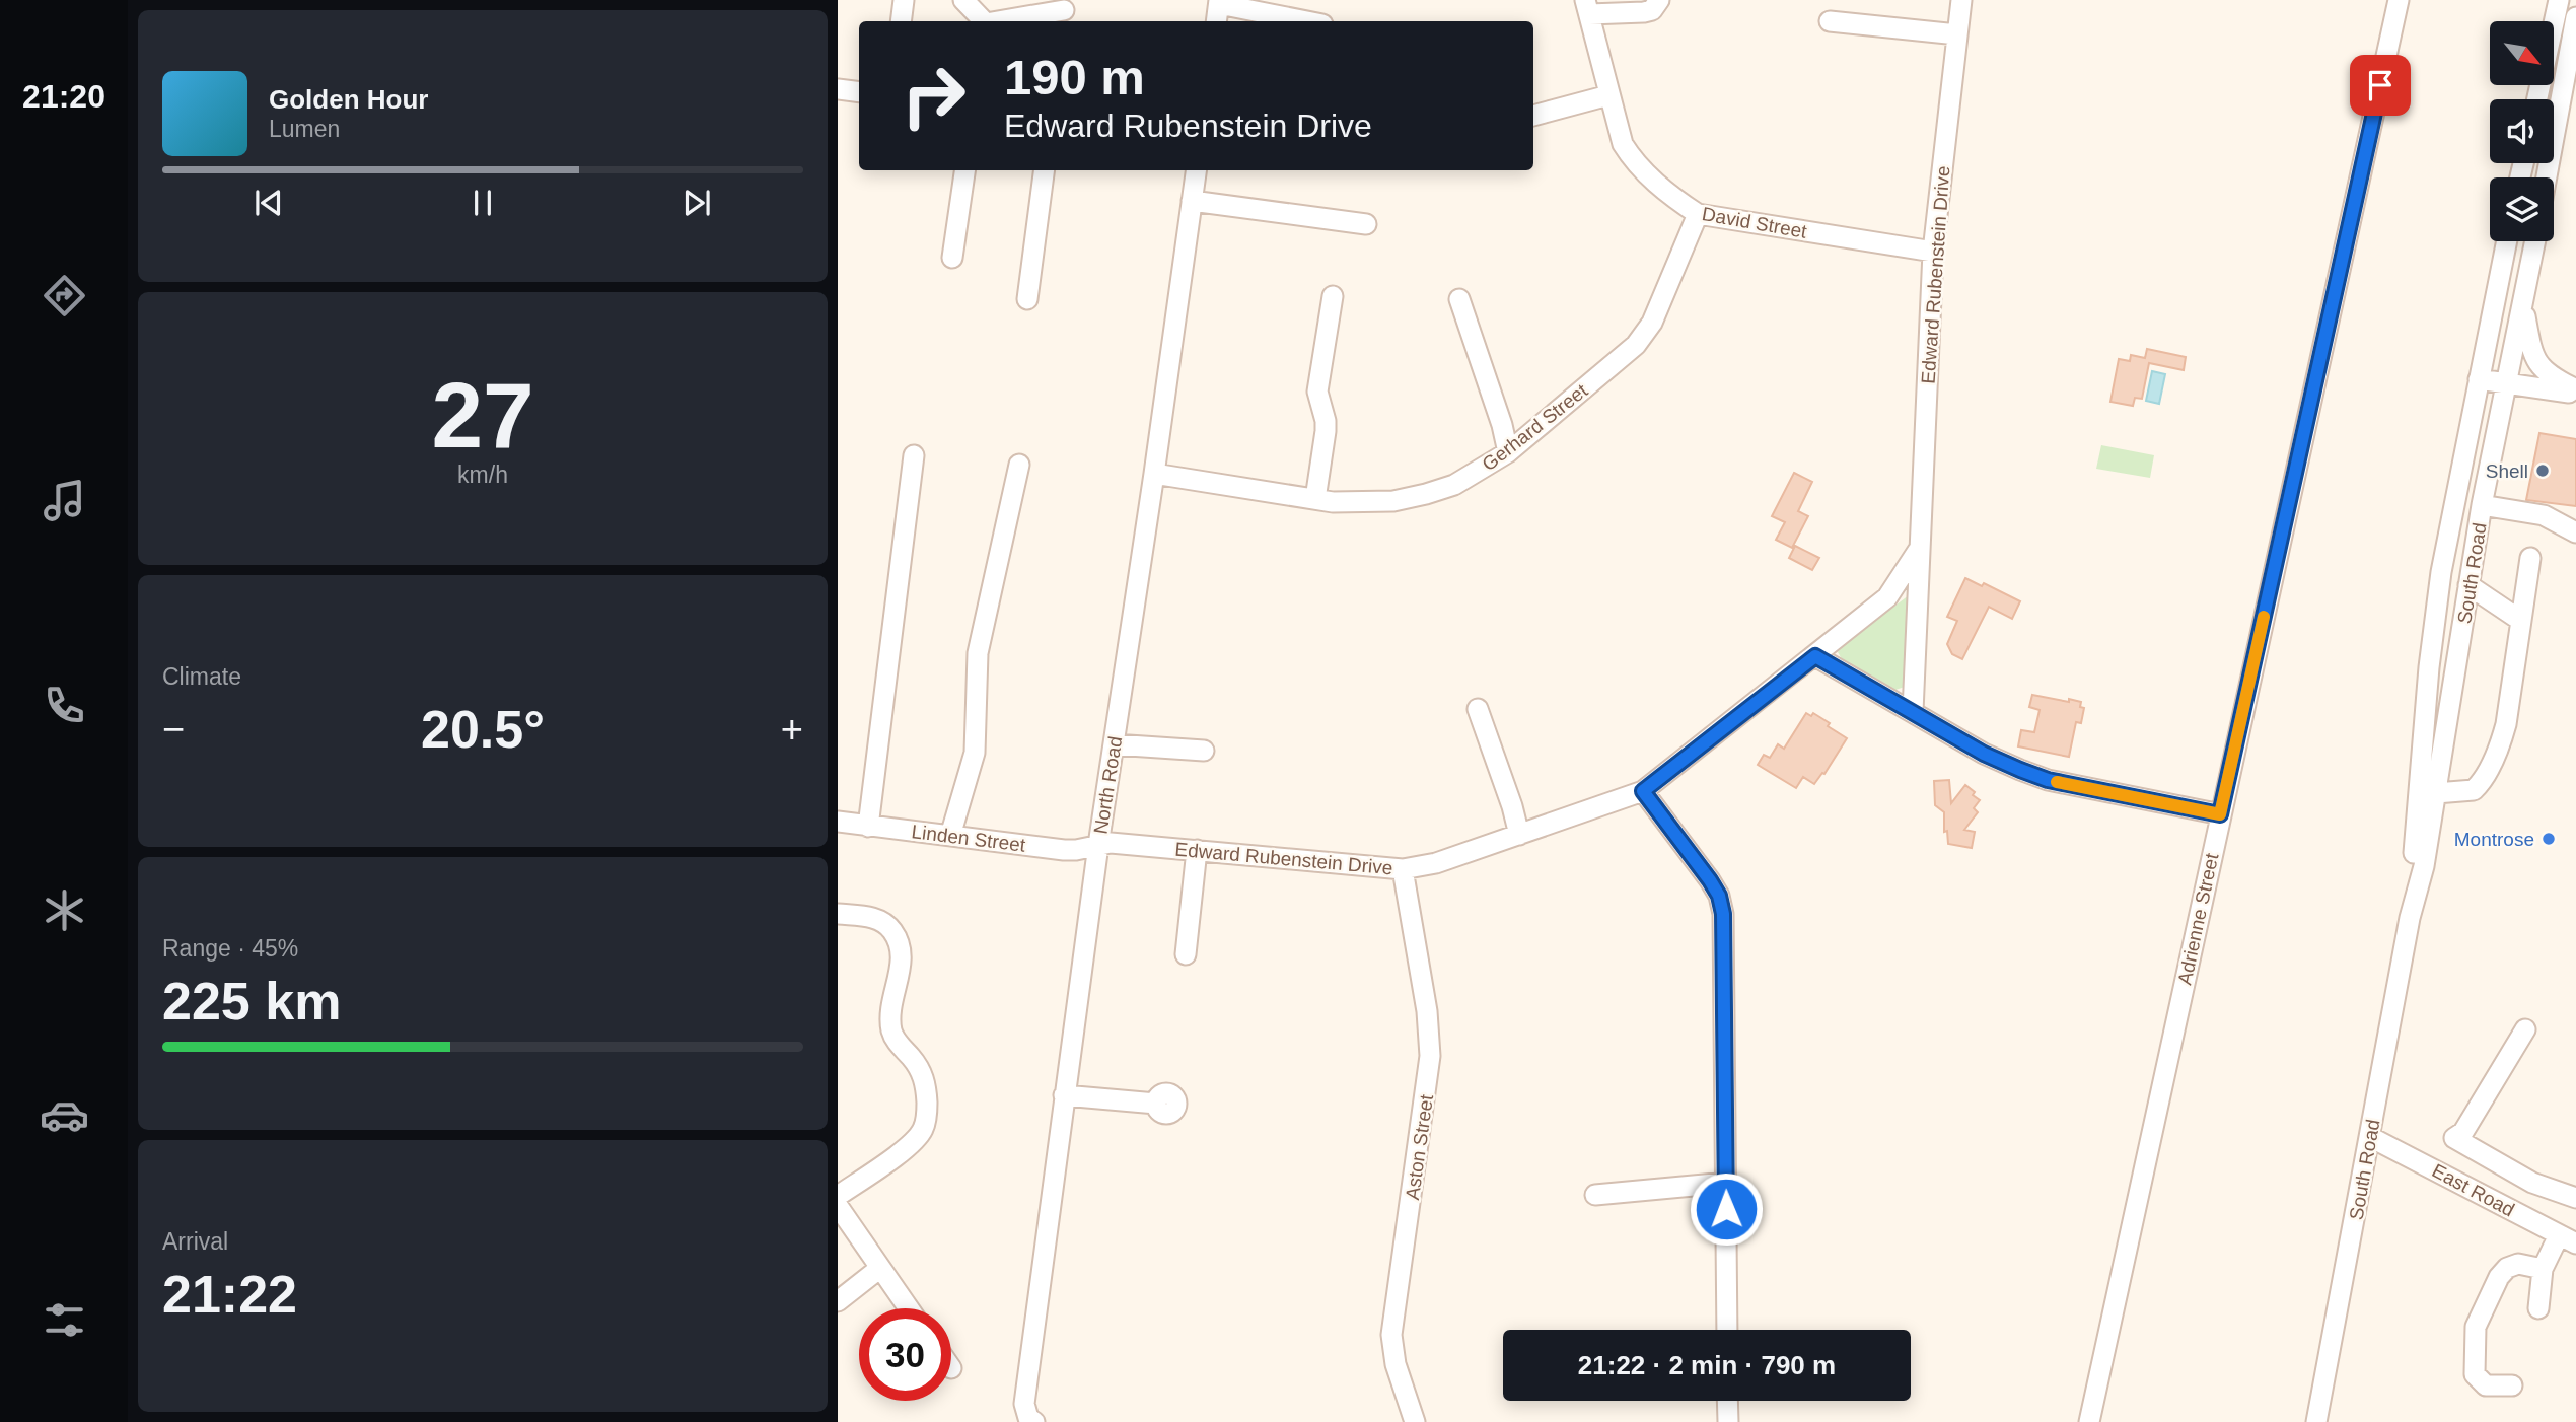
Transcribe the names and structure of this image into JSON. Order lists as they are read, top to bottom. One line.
{"streets":{"street":["David Street","Edward Rubenstein Drive","Gerhard Street","South Road","North Road","Linden Street","Adrienne Street","Aston Street","East Road"]},"crossings":[["David Street","Edward Rubenstein Drive"],["David Street","Gerhard Street"],["Edward Rubenstein Drive","North Road"],["Edward Rubenstein Drive","Linden Street"],["Edward Rubenstein Drive","Aston Street"],["Gerhard Street","North Road"],["South Road","East Road"],["North Road","Linden Street"]],"places":["Shell","Montrose"],"north":"bottom right","page":{"tabs":"21:20","turn":["190 m","Edward Rubenstein Drive"],"song":["Golden Hour","Lumen"],"tile":[["27","km/h"],"Climate",["Range · 45%","225 km"],["Arrival","21:22"]],"heat":["−","20.5°","+"],"limit":"30","trip":"21:22 · 2 min · 790 m"}}
